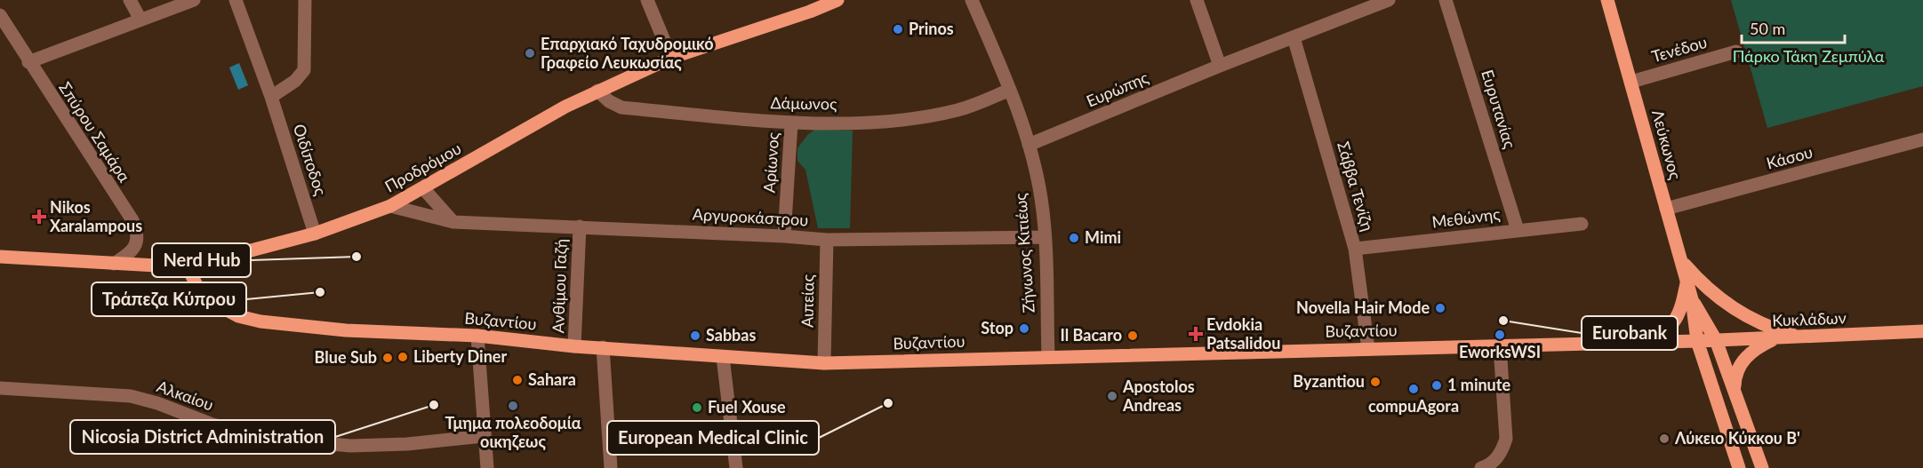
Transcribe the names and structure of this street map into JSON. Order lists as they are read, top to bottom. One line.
{"streets":{"main road":["Λεύκωνος","Προδρόμου","Κυκλάδων","Βυζαντίου"],"street":["Τενέδου","Ευρώπης","Δάμωνος","Ευρυτανίας","Σπύρου Σαμάρα","Κάσου","Οιδίποδος","Αρίωνος","Σάββα Τενίζη","Αργυροκάστρου","Μεθώνης","Ζήνωνος Κιτιέως","Ανθίμου Γαζή","Αιπείας","Αλκαίου"]},"crossings":[["Τενέδου","Λεύκωνος"],["Ευρώπης","Σάββα Τενίζη"],["Ευρώπης","Ζήνωνος Κιτιέως"],["Δάμωνος","Αρίωνος"],["Δάμωνος","Προδρόμου"],["Δάμωνος","Ζήνωνος Κιτιέως"],["Ευρυτανίας","Μεθώνης"],["Σπύρου Σαμάρα","Προδρόμου"],["Λεύκωνος","Κάσου"],["Λεύκωνος","Κυκλάδων"],["Λεύκωνος","Βυζαντίου"],["Οιδίποδος","Προδρόμου"],["Αρίωνος","Αργυροκάστρου"],["Προδρόμου","Αργυροκάστρου"],["Προδρόμου","Βυζαντίου"],["Σάββα Τενίζη","Μεθώνης"],["Σάββα Τενίζη","Βυζαντίου"],["Αργυροκάστρου","Ζήνωνος Κιτιέως"],["Αργυροκάστρου","Ανθίμου Γαζή"],["Αργυροκάστρου","Αιπείας"],["Ζήνωνος Κιτιέως","Βυζαντίου"],["Ανθίμου Γαζή","Βυζαντίου"],["Αιπείας","Βυζαντίου"],["Κυκλάδων","Βυζαντίου"]],"parks":["Πάρκο Τάκη Ζεμπύλα"],"places":{"other":["Prinos","Επαρχιακό Ταχυδρομικό Γραφείο Λευκωσίας","Mimi","Nerd Hub","Τράπεζα Κύπρου","Novella Hair Mode","Eurobank","Stop","EworksWSI","Sabbas","Il Bacaro","Liberty Diner","Blue Sub","Sahara","Byzantiou","1 minute","compuAgora","Apostolos Andreas","European Medical Clinic","Nicosia District Administration","Τμημα πολεοδομία οικηζεως","Fuel Xouse","Λύκειο Κύκκου Β'"],"health":["Nikos Xaralampous","Evdokia Patsalidou"]},"scale_bar":"50 m"}
